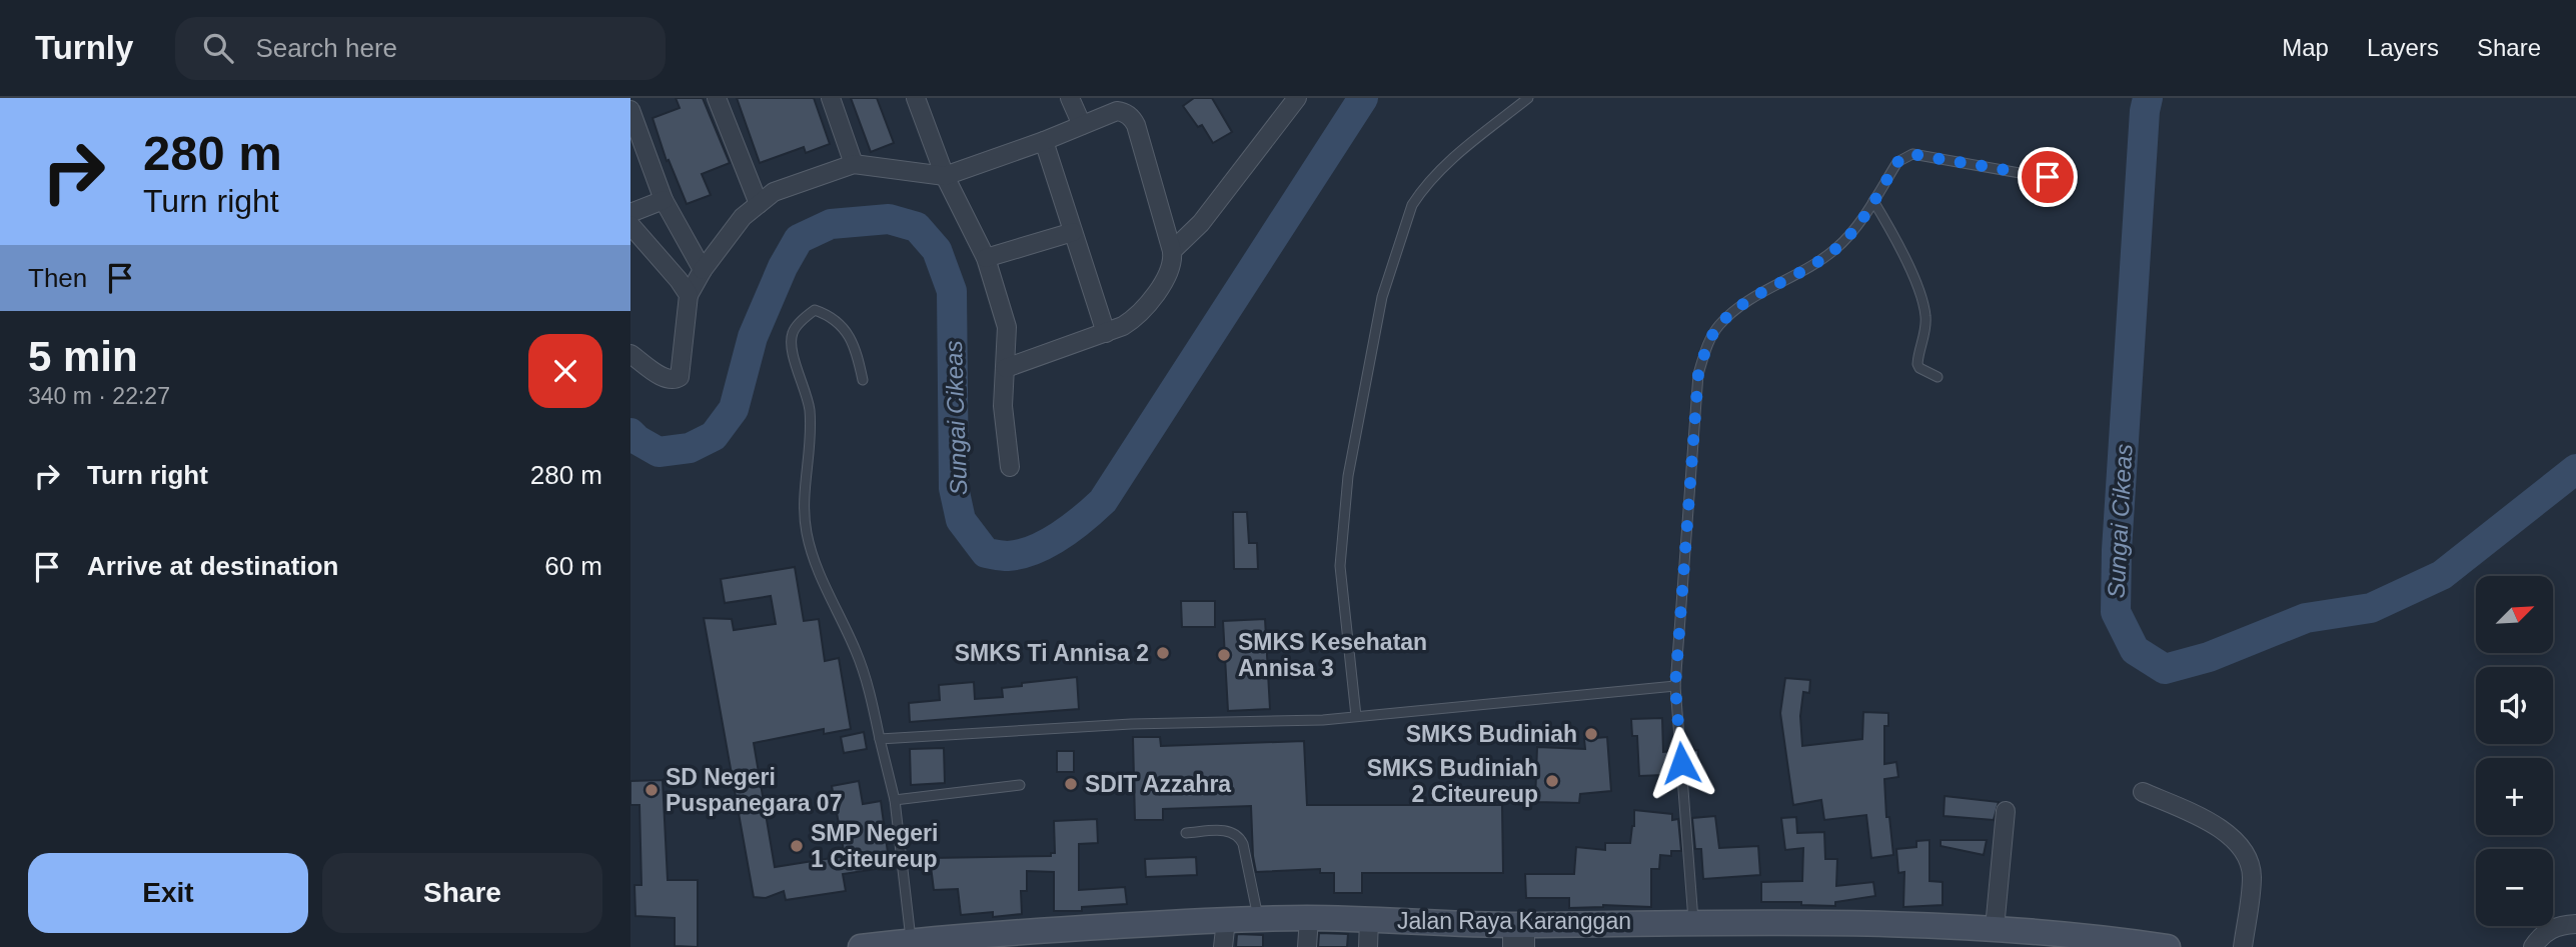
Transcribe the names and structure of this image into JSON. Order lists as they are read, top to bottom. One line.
{"streets":{"street":["Jalan Raya Karanggan"]},"water":["Sungai Cikeas"],"places":["SMKS Ti Annisa 2","SMKS Kesehatan Annisa 3","SMKS Budiniah","SMKS Budiniah 2 Citeureup","SDIT Azzahra","SD Negeri Puspanegara 07","SMP Negeri 1 Citeureup"],"north":"top right","page":{"header":"Turnly","search":"Search here","nav":["Map","Layers","Share"],"turn":["280 m","Turn right"],"then":"Then","heading":["5 min","340 m · 22:27"],"list":[{"name":"Turn right","value":"280 m"},{"name":"Arrive at destination","value":"60 m"}],"map_buttons":["+","−"],"buttons":["Exit","Share"]}}
